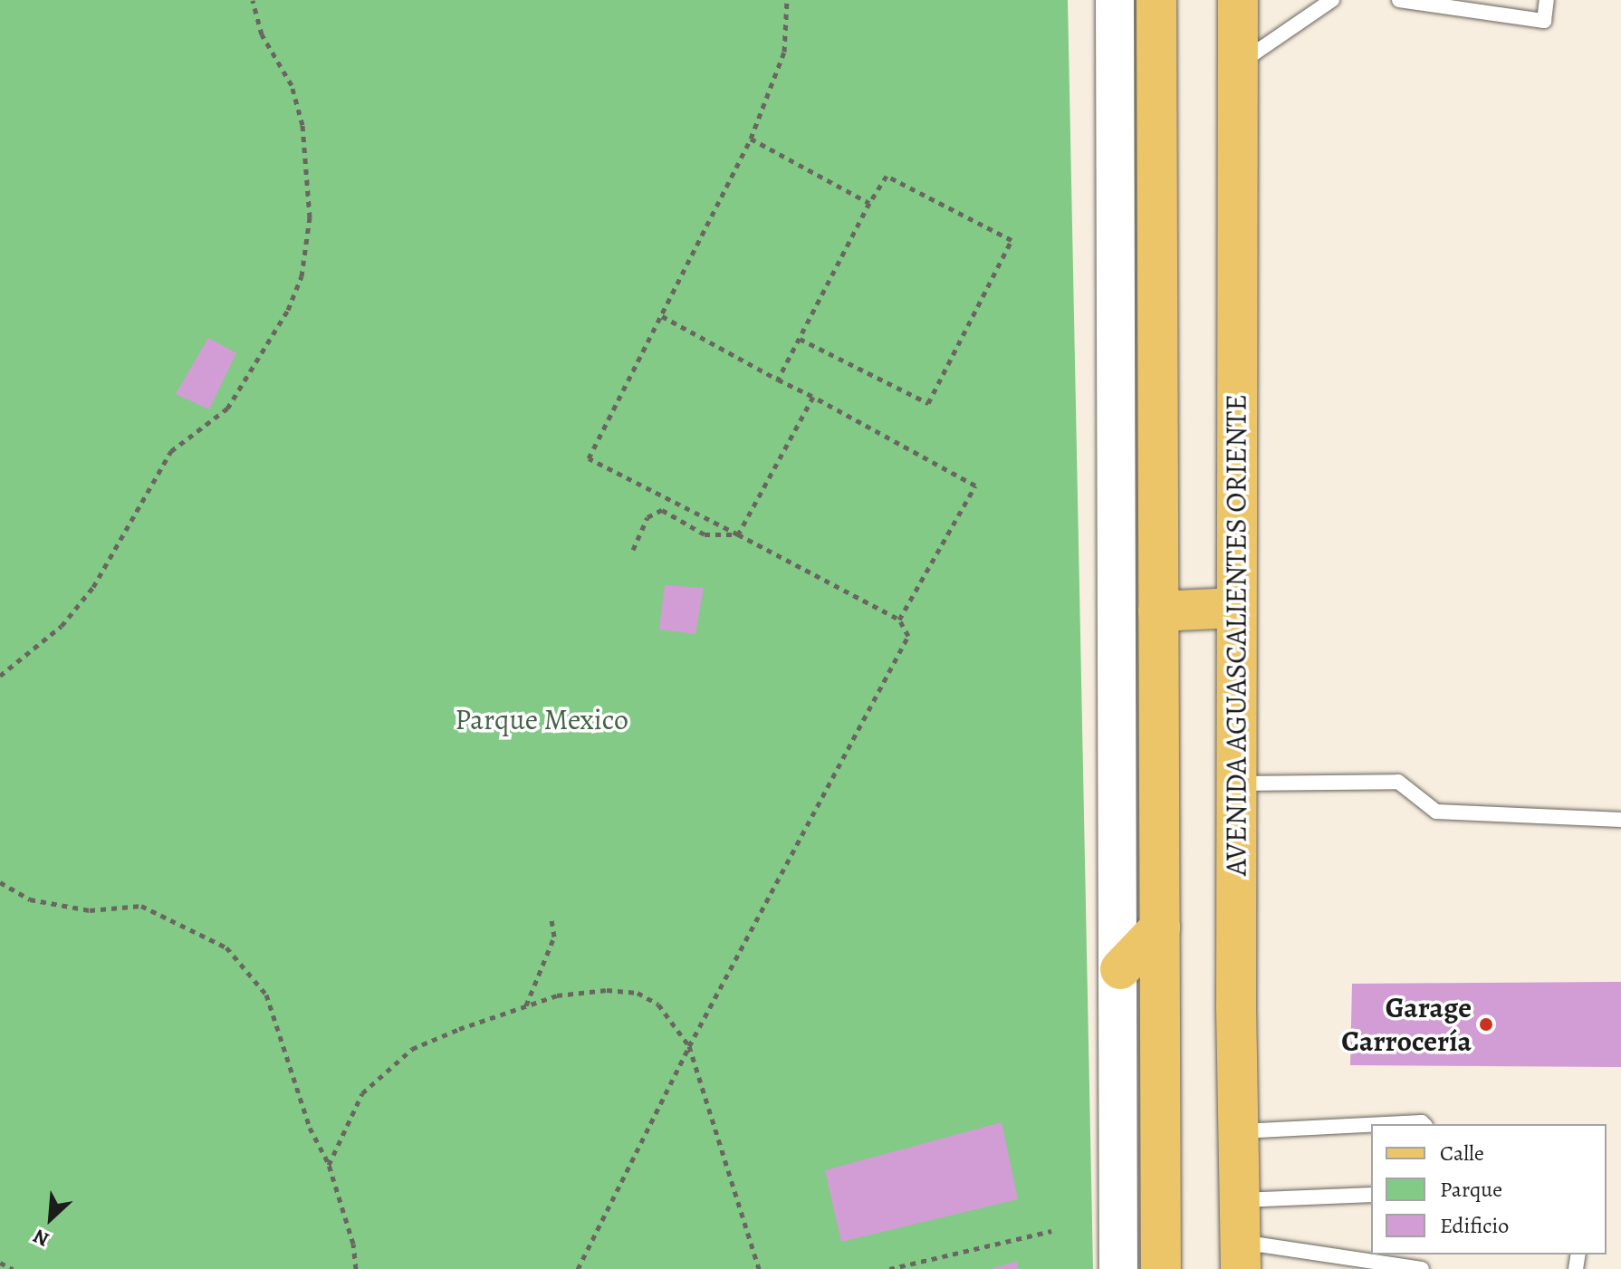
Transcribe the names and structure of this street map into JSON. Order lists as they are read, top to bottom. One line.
{"streets":{"main road":["AVENIDA AGUASCALIENTES ORIENTE"]},"parks":["Parque Mexico"],"places":["Garage Carrocería"],"legend":["Calle","Parque","Edificio"],"north":"bottom left"}
